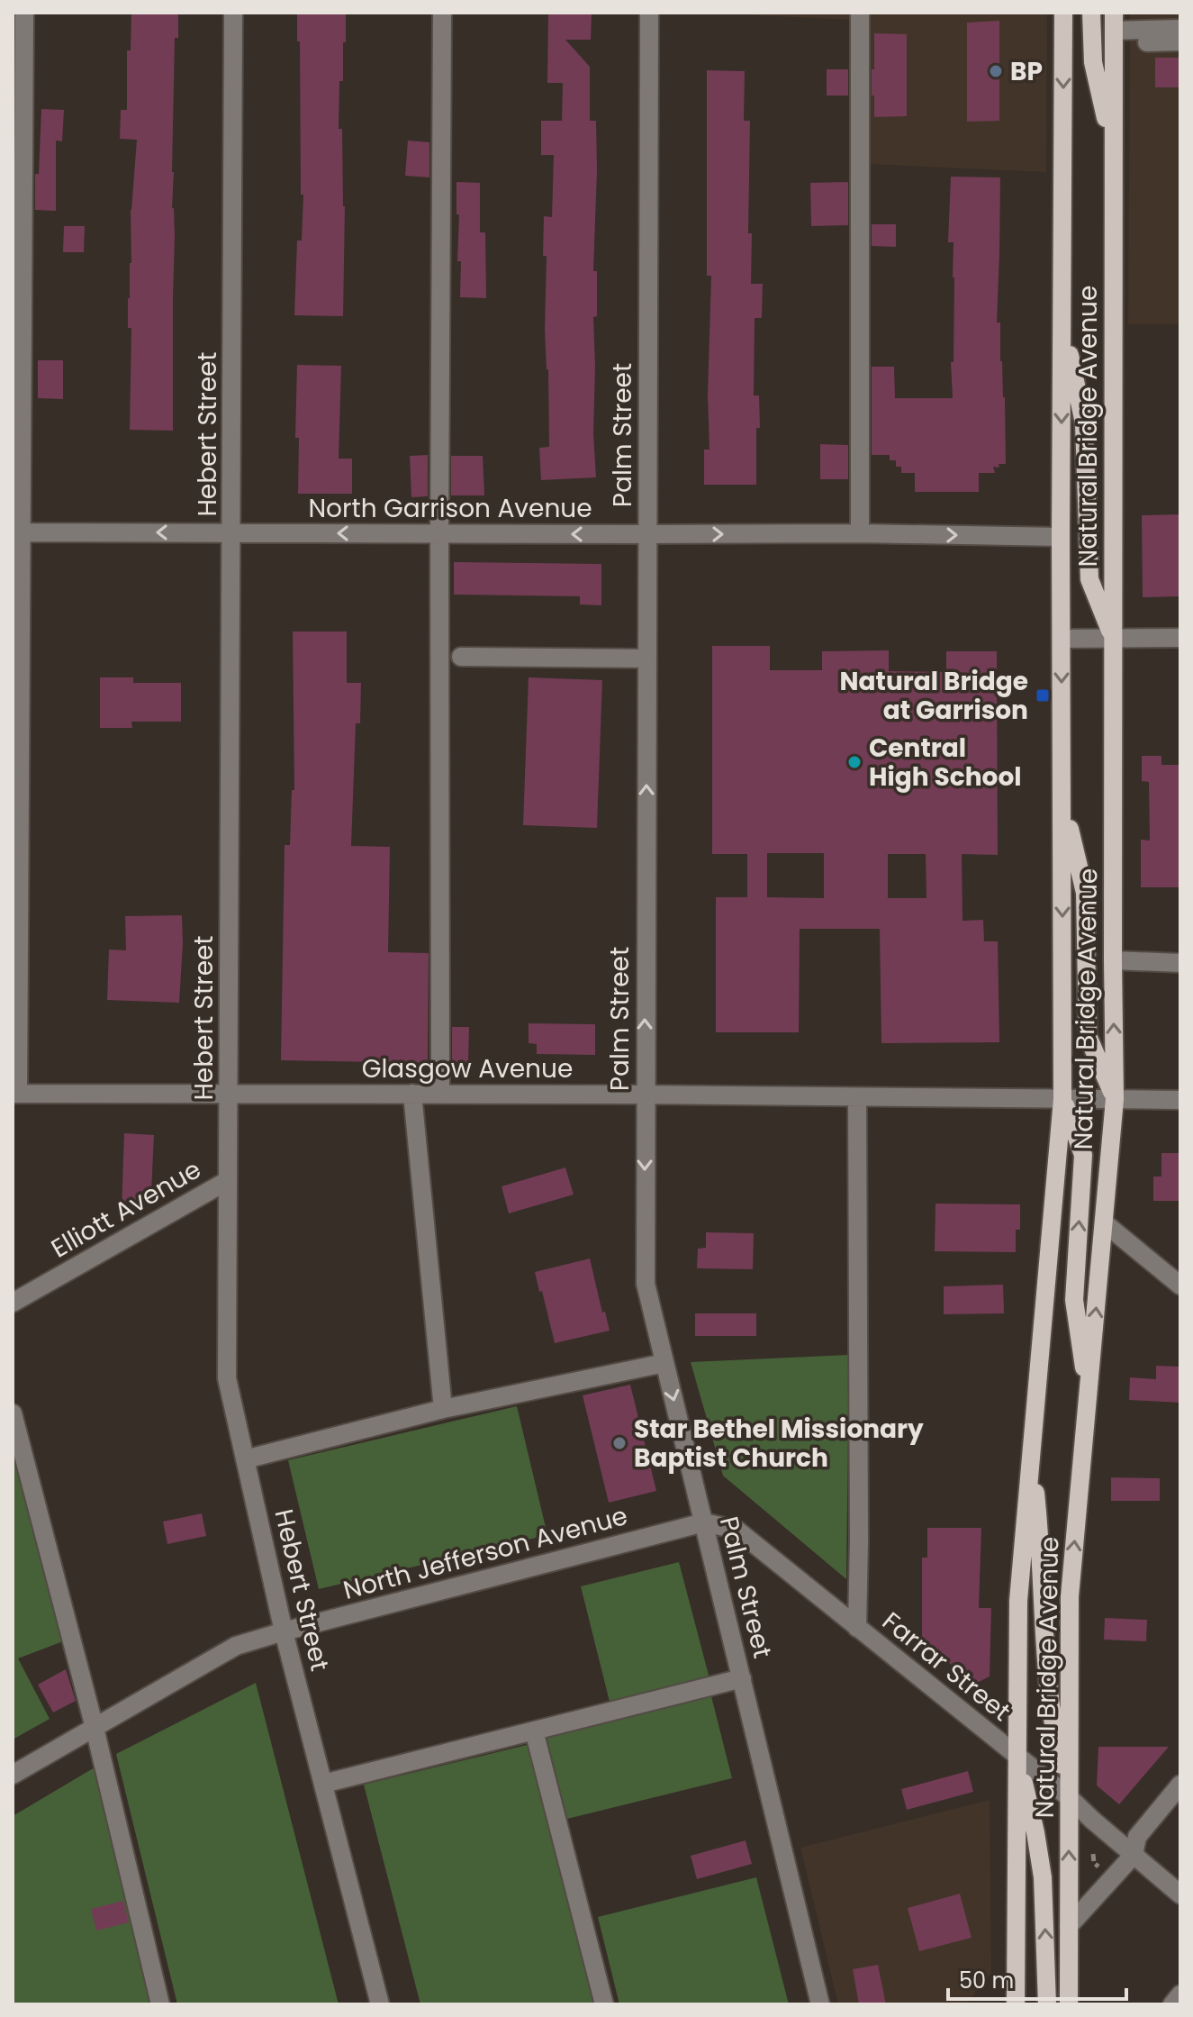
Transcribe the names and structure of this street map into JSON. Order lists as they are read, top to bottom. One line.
{"streets":{"main road":["Natural Bridge Avenue"],"street":["Hebert Street","Palm Street","North Garrison Avenue","Glasgow Avenue","Elliott Avenue","North Jefferson Avenue","Farrar Street"]},"crossings":[["Natural Bridge Avenue","North Garrison Avenue"],["Natural Bridge Avenue","Glasgow Avenue"],["Natural Bridge Avenue","Farrar Street"],["Hebert Street","North Garrison Avenue"],["Hebert Street","Glasgow Avenue"],["Hebert Street","Elliott Avenue"],["Hebert Street","North Jefferson Avenue"],["Palm Street","North Garrison Avenue"],["Palm Street","Glasgow Avenue"],["Palm Street","North Jefferson Avenue"],["Palm Street","Farrar Street"],["North Jefferson Avenue","Farrar Street"]],"places":{"other":["BP","Central High School","Star Bethel Missionary Baptist Church"],"transit":["Natural Bridge at Garrison"]},"scale_bar":"50 m"}
